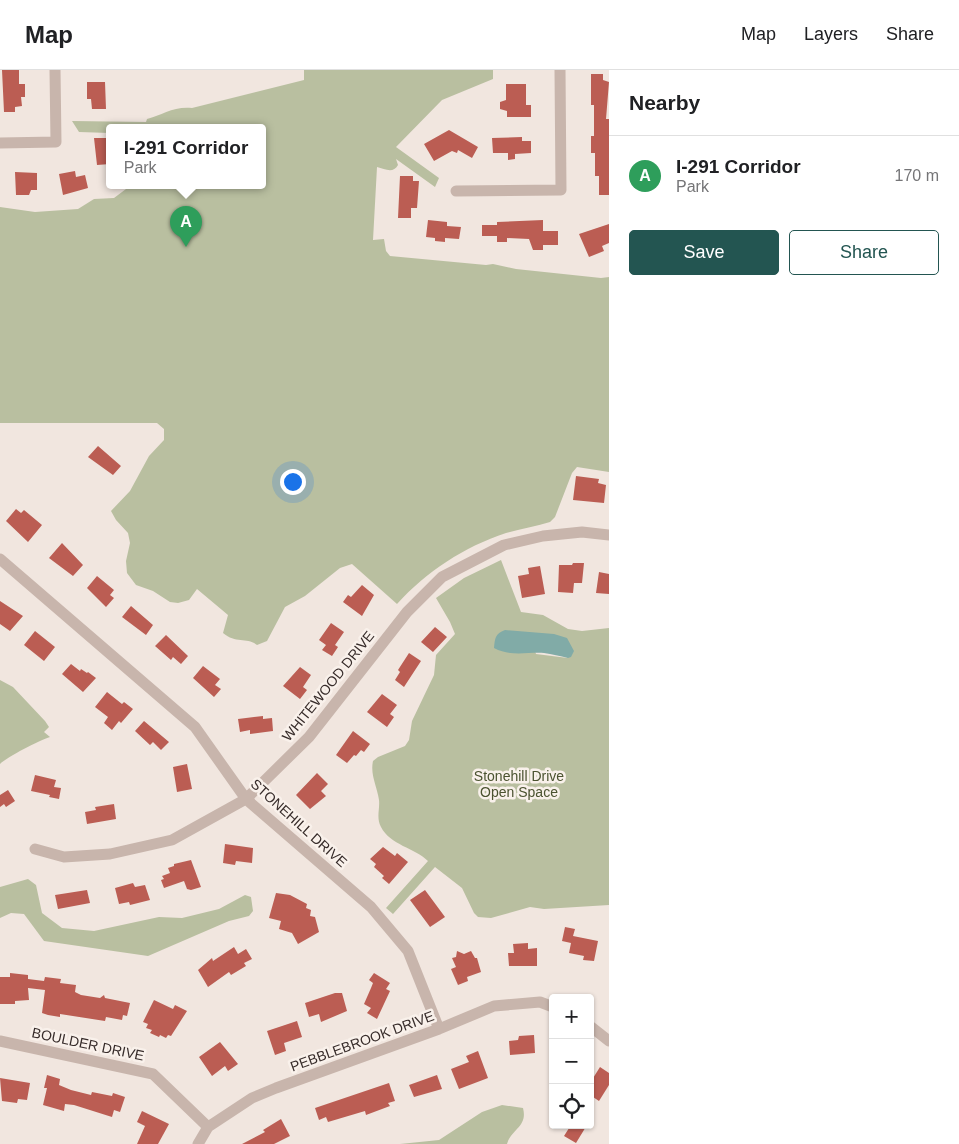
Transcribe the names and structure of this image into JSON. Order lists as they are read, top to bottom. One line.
{"streets":{"street":["WHITEWOOD DRIVE","STONEHILL DRIVE","PEBBLEBROOK DRIVE","BOULDER DRIVE"]},"crossings":[["WHITEWOOD DRIVE","STONEHILL DRIVE"],["STONEHILL DRIVE","PEBBLEBROOK DRIVE"],["PEBBLEBROOK DRIVE","BOULDER DRIVE"]],"parks":["Stonehill Drive Open Space"],"page":{"header":"Map","nav":["Map","Layers","Share"],"heading":"Nearby","popup":["I-291 Corridor","Park"],"list":[{"mark":"A","name":"I-291 Corridor","note":"Park","value":"170 m"}],"pins":"A","buttons":["Save","Share"],"map_buttons":["+","−"]}}
